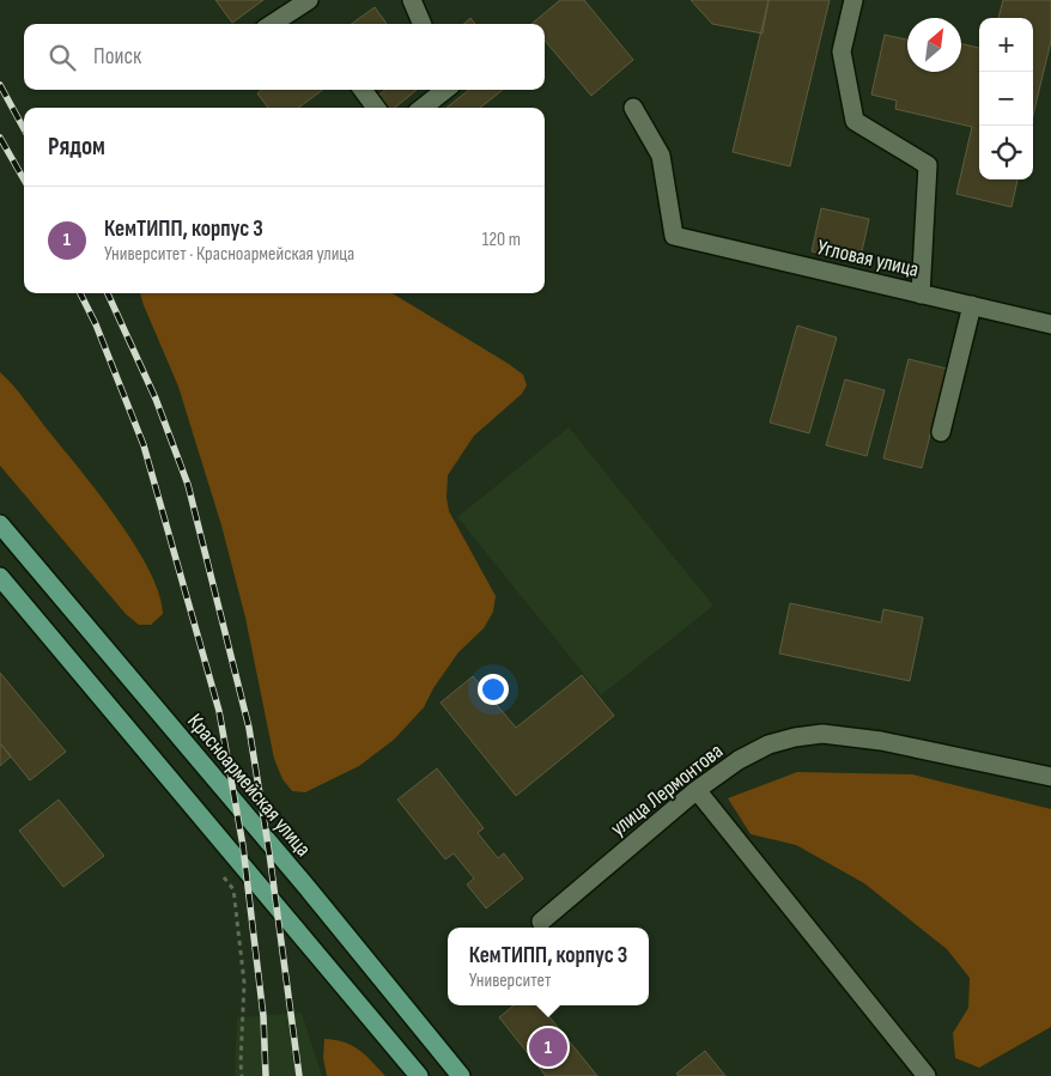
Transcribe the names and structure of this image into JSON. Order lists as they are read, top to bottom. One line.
{"streets":{"main road":["Красноармейская улица"],"lane":["Угловая улица","улица Лермонтова"]},"north":"top right","page":{"map_buttons":["+","−"],"search":"Поиск","heading":"Рядом","list":[{"mark":"1","name":"КемТИПП, корпус 3","note":"Университет · Красноармейская улица","value":"120 m"}],"popup":["КемТИПП, корпус 3","Университет"],"pins":"1"}}
